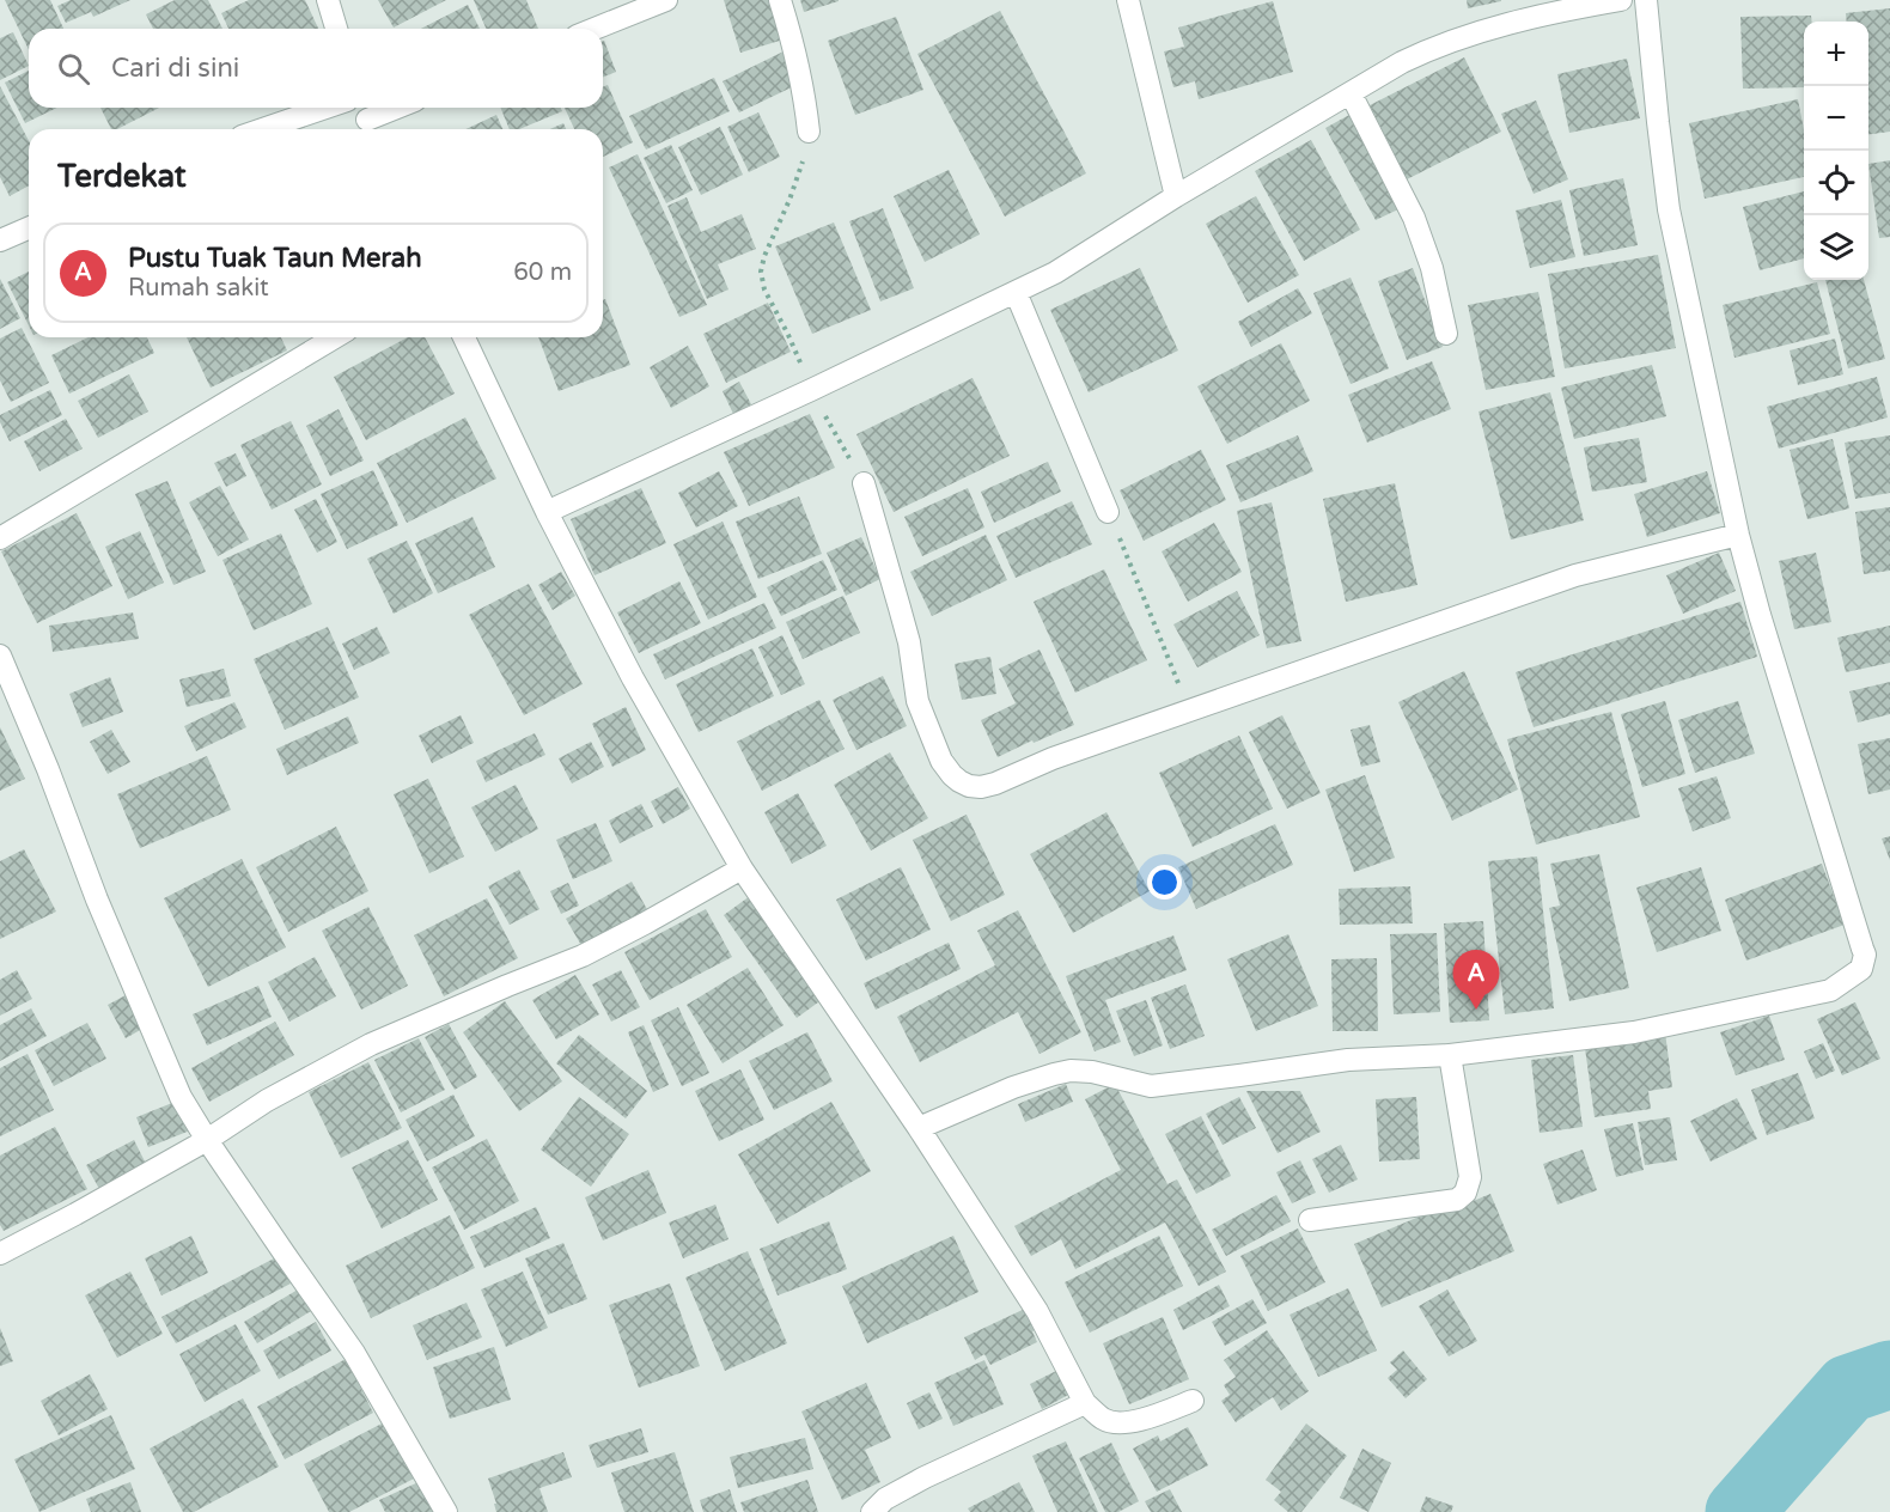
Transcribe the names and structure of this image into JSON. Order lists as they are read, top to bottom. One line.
{"page":{"map_buttons":["+","−"],"search":"Cari di sini","heading":"Terdekat","list":[{"mark":"A","name":"Pustu Tuak Taun Merah","note":"Rumah sakit","value":"60 m"}],"pins":"A"}}
